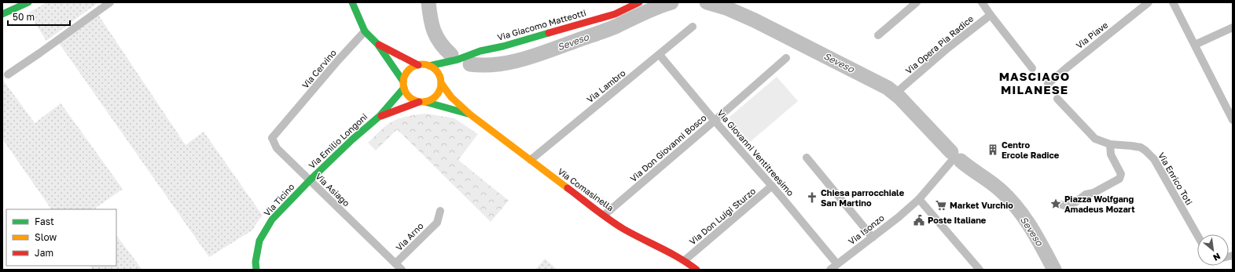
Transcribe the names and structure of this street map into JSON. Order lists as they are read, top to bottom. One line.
{"streets":{"street":["Via Giacomo Matteotti","Via Piave","Via Opera Pia Radice","Via Cervino","Via Lambro","Via Emilio Longoni","Via Don Giovanni Bosco","Via Giovanni Ventitreesimo","Via Enrico Toti","Via Asiago","Via Comasinella","Via Ticino","Via Don Luigi Sturzo","Via Isonzo","Via Arno"]},"crossings":[["Via Giacomo Matteotti","Via Emilio Longoni"],["Via Giacomo Matteotti","Via Comasinella"],["Via Cervino","Via Asiago"],["Via Lambro","Via Giovanni Ventitreesimo"],["Via Lambro","Via Comasinella"],["Via Emilio Longoni","Via Asiago"],["Via Emilio Longoni","Via Comasinella"],["Via Emilio Longoni","Via Ticino"],["Via Don Giovanni Bosco","Via Giovanni Ventitreesimo"],["Via Don Giovanni Bosco","Via Comasinella"],["Via Giovanni Ventitreesimo","Via Don Luigi Sturzo"],["Via Giovanni Ventitreesimo","Via Isonzo"],["Via Asiago","Via Ticino"],["Via Asiago","Via Arno"],["Via Comasinella","Via Don Luigi Sturzo"]],"districts":["MASCIAGO MILANESE"],"water":["Seveso"],"places":{"building":["Centro Ercole Radice"],"church":["Chiesa parrocchiale San Martino"],"place":["Piazza Wolfgang Amadeus Mozart"],"supermarket":["Market Vurchio"],"public building":["Poste Italiane"]},"legend":["Fast","Slow","Jam"],"scale_bar":"50 m","north":"bottom right"}
